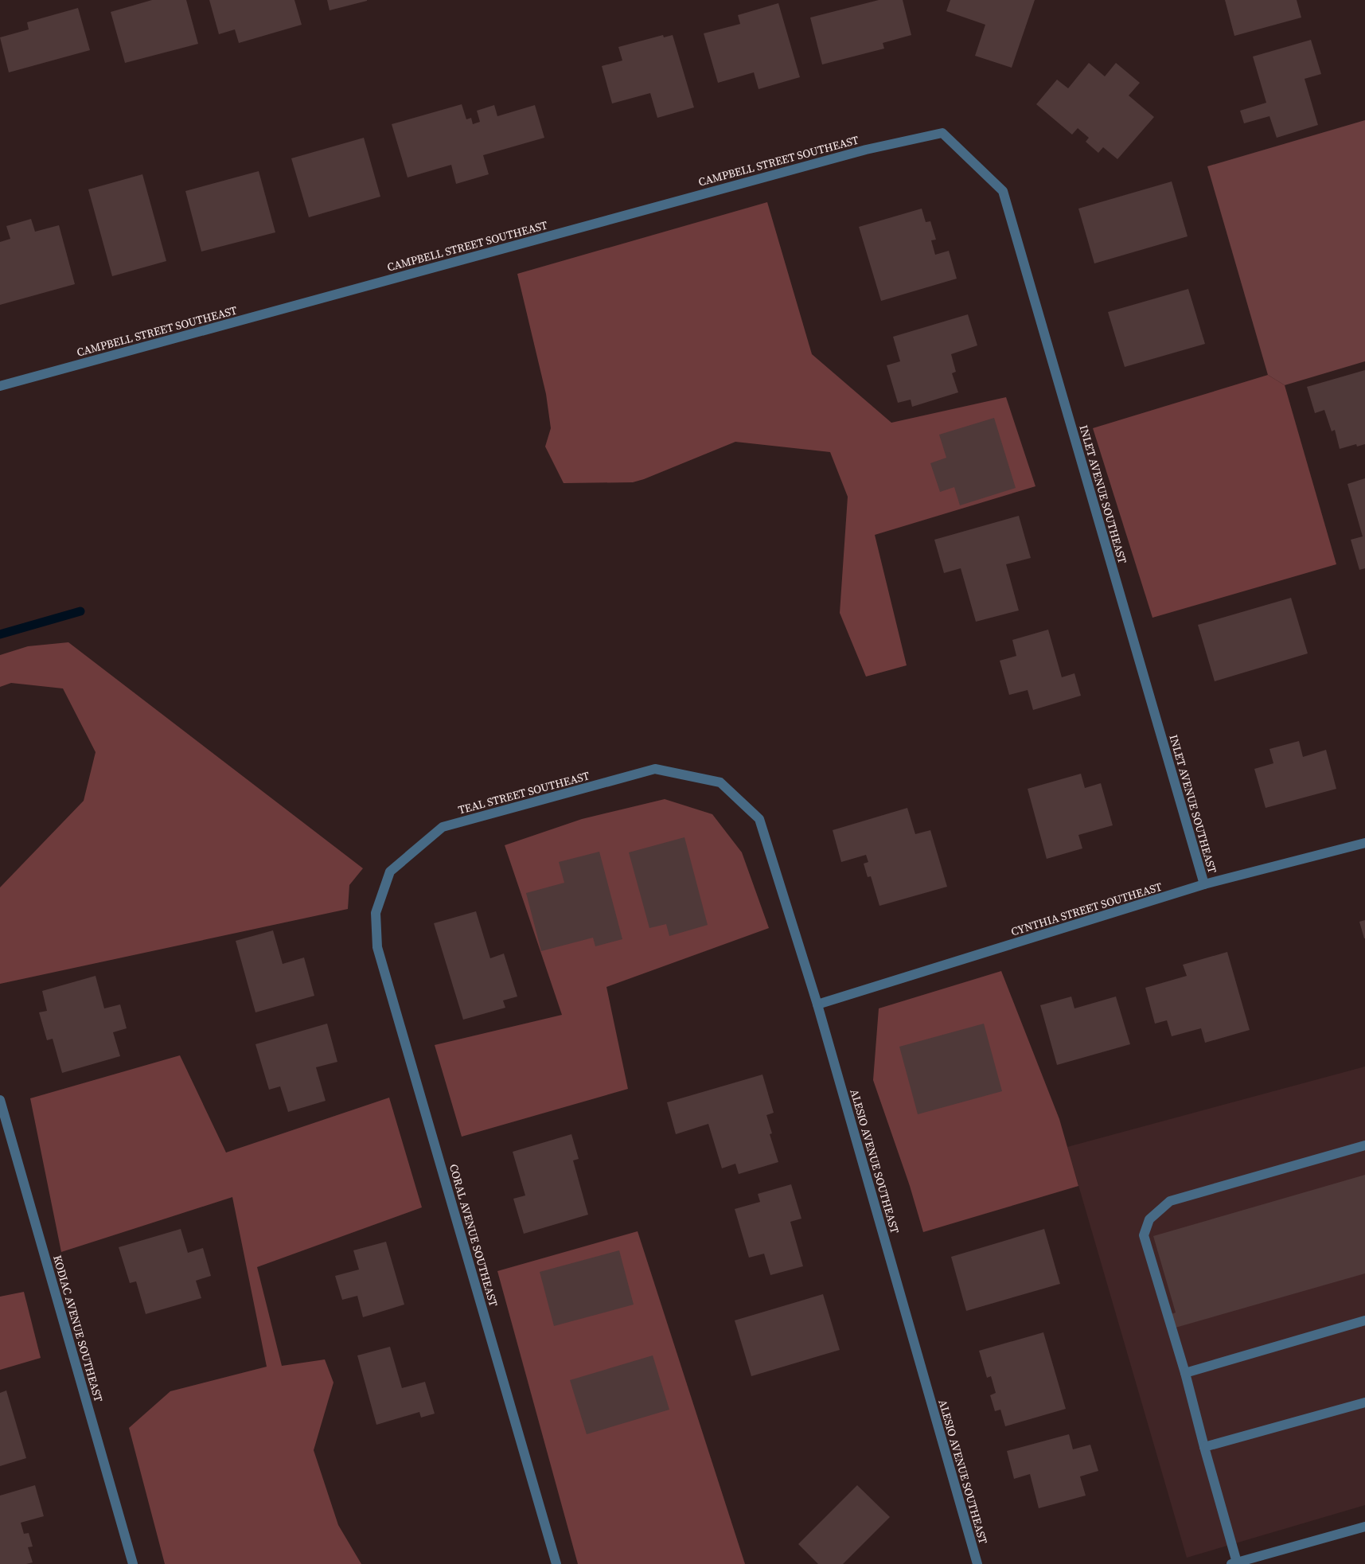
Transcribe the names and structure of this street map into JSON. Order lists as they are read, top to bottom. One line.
{"streets":{"street":["CAMPBELL STREET SOUTHEAST","INLET AVENUE SOUTHEAST","TEAL STREET SOUTHEAST","CYNTHIA STREET SOUTHEAST","ALESIO AVENUE SOUTHEAST","CORAL AVENUE SOUTHEAST","KODIAC AVENUE SOUTHEAST"]},"crossings":[["CAMPBELL STREET SOUTHEAST","INLET AVENUE SOUTHEAST"],["INLET AVENUE SOUTHEAST","CYNTHIA STREET SOUTHEAST"],["TEAL STREET SOUTHEAST","ALESIO AVENUE SOUTHEAST"],["TEAL STREET SOUTHEAST","CORAL AVENUE SOUTHEAST"],["CYNTHIA STREET SOUTHEAST","ALESIO AVENUE SOUTHEAST"]]}
